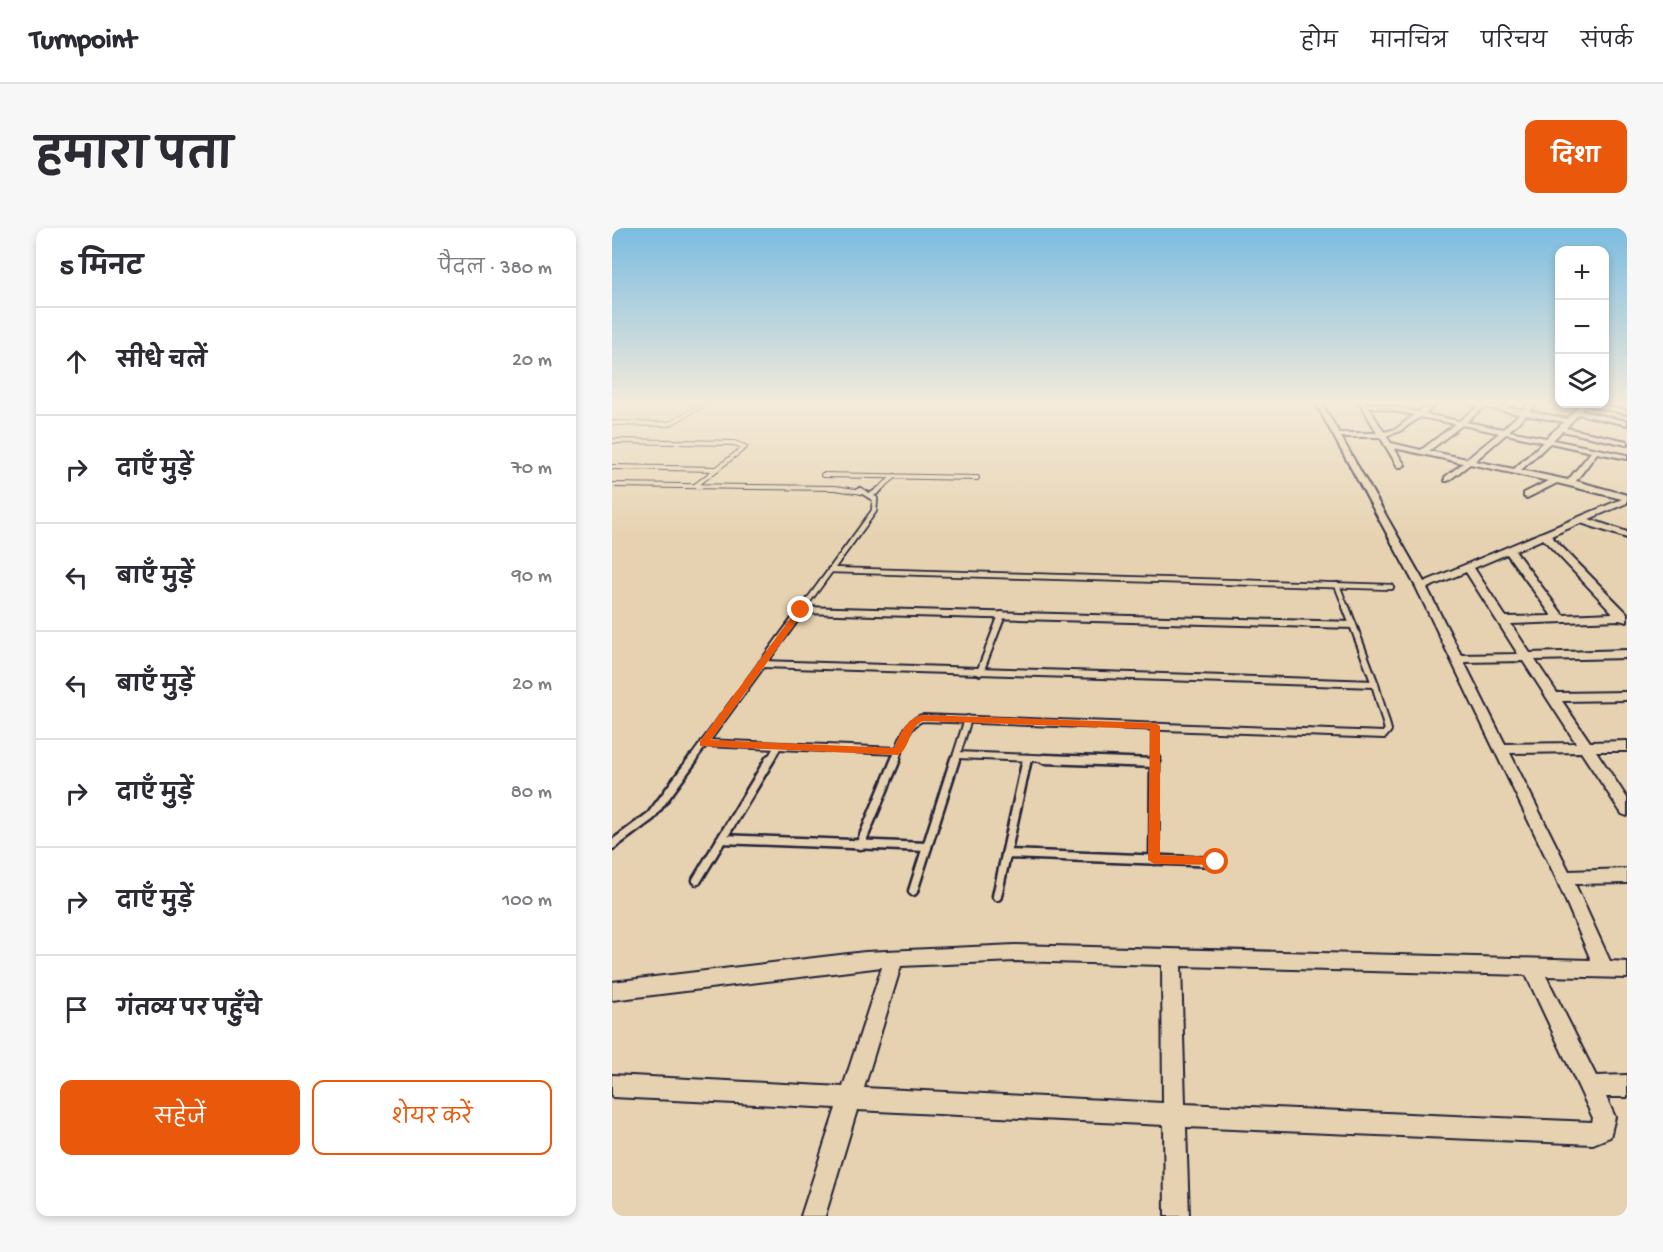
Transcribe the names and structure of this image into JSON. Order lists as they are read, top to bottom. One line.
{"page":{"header":"Turnpoint","nav":["होम","मानचित्र","परिचय","संपर्क"],"title":"हमारा पता","buttons":["दिशा",["सहेजें","शेयर करें"]],"heading":["5 मिनट","पैदल · 380 m"],"map_buttons":["+","−"],"list":[["सीधे चलें","20 m"],["दाएँ मुड़ें","70 m"],["बाएँ मुड़ें","90 m"],["बाएँ मुड़ें","20 m"],["दाएँ मुड़ें","80 m"],["दाएँ मुड़ें","100 m"],"गंतव्य पर पहुँचे"]}}
